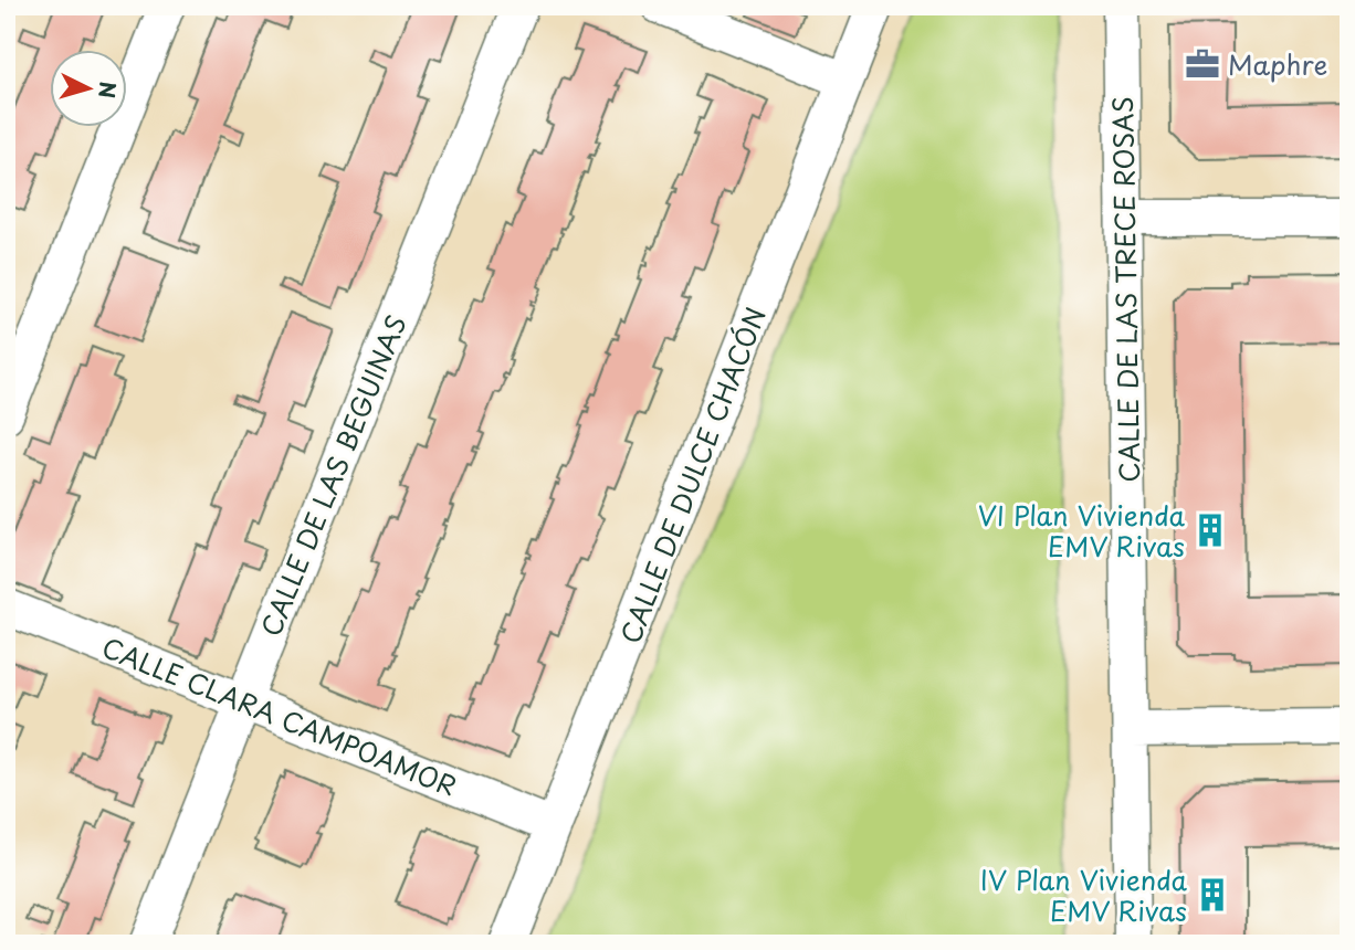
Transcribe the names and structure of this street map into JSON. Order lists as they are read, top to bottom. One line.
{"streets":{"street":["CALLE DE LAS TRECE ROSAS","CALLE DE LAS BEGUINAS","CALLE DE DULCE CHACÓN","CALLE CLARA CAMPOAMOR"]},"crossings":[["CALLE DE LAS BEGUINAS","CALLE CLARA CAMPOAMOR"],["CALLE DE DULCE CHACÓN","CALLE CLARA CAMPOAMOR"]],"places":{"office":["Maphre"],"building":["VI Plan Vivienda EMV Rivas","IV Plan Vivienda EMV Rivas"]},"north":"right"}
